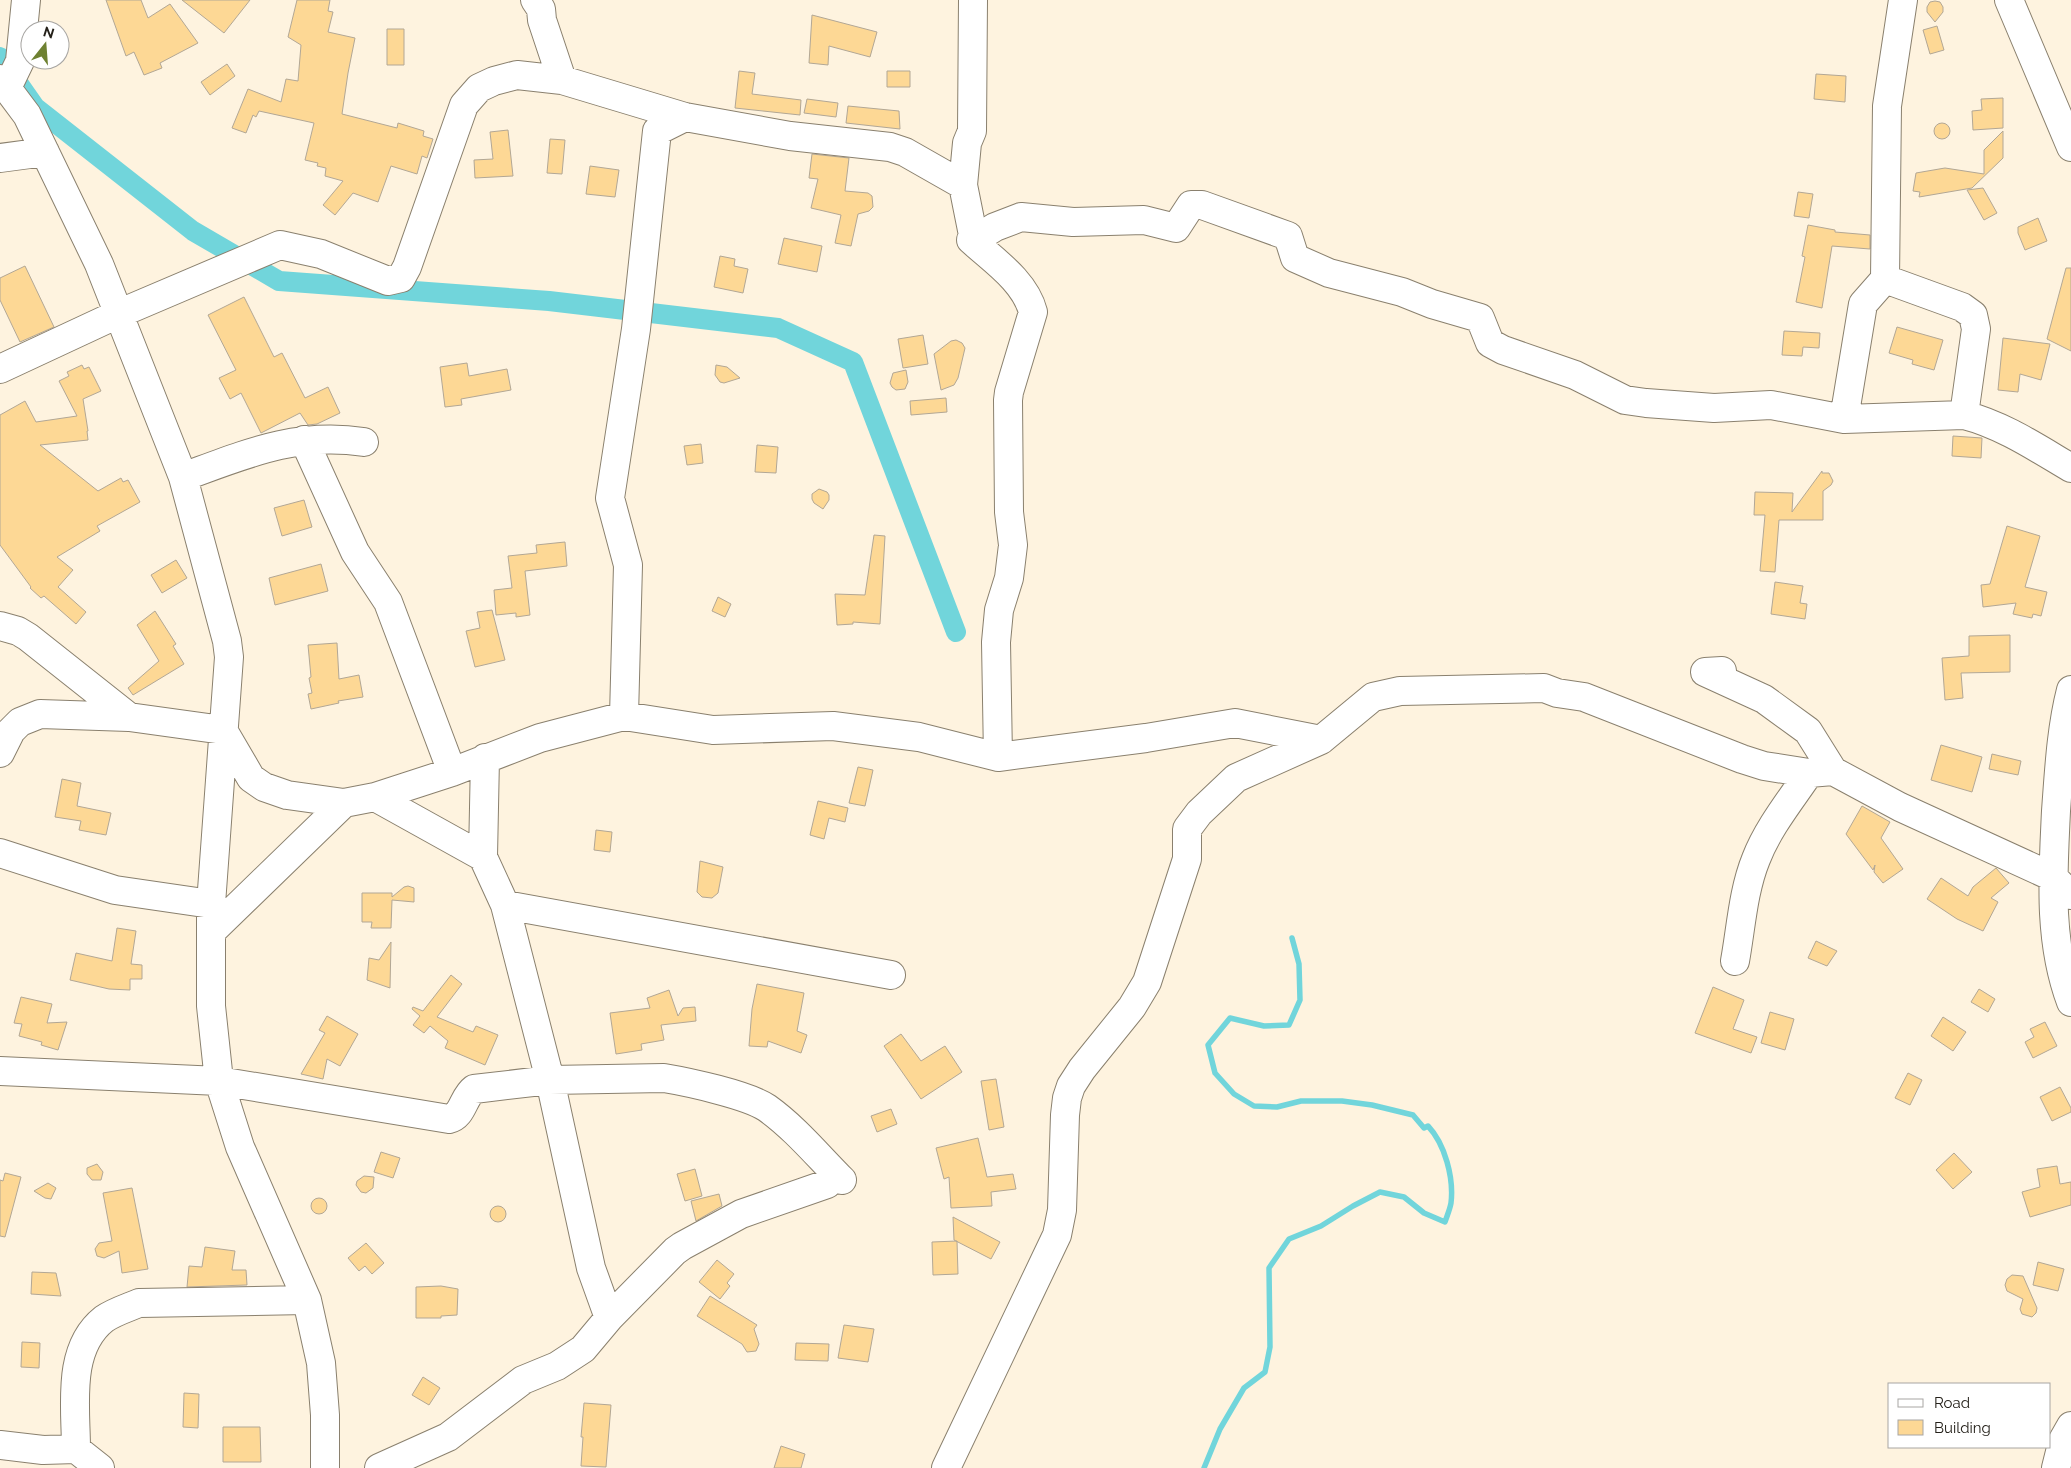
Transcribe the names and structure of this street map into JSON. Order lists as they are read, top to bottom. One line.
{"legend":["Road","Building"],"north":"top"}
